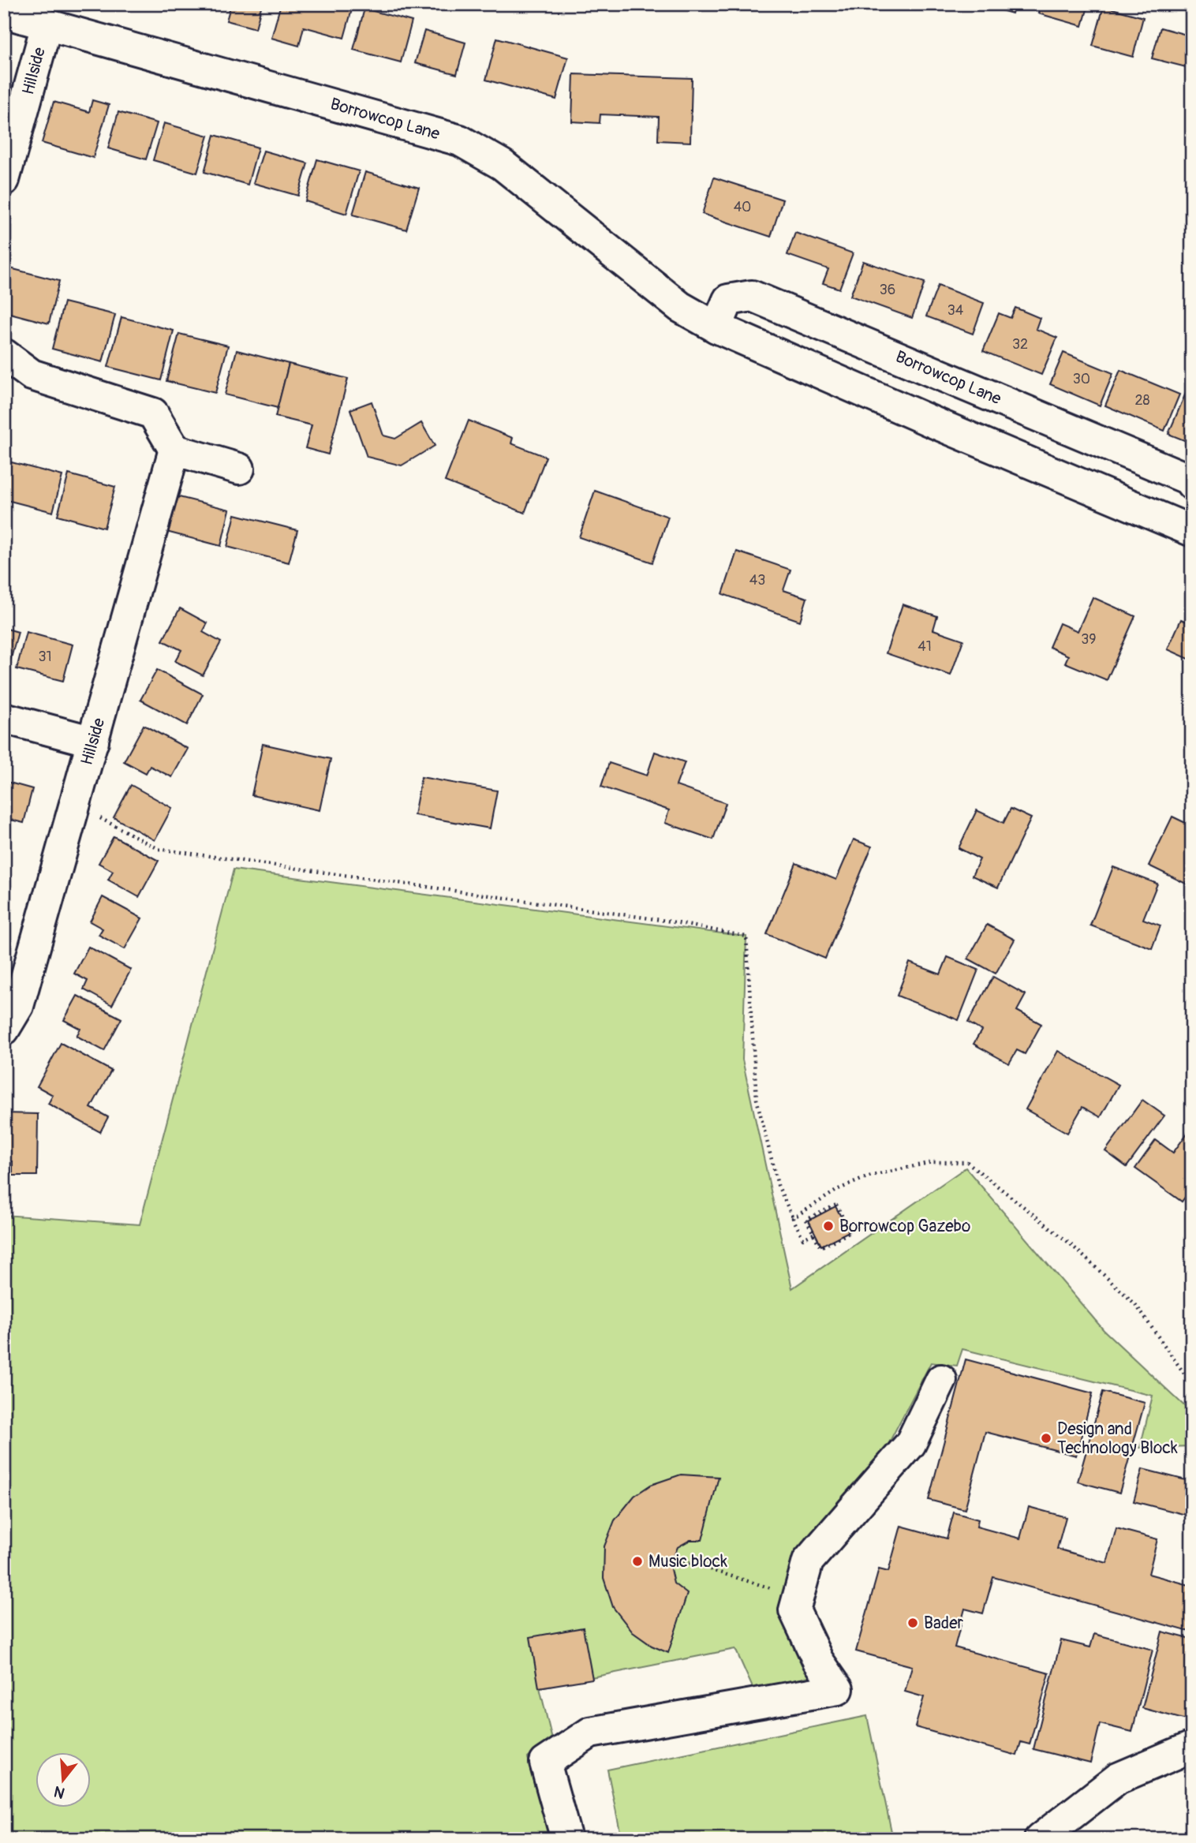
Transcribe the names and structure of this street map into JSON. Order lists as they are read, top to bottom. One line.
{"streets":{"street":["Hillside","Borrowcop Lane"]},"crossings":[["Hillside","Borrowcop Lane"]],"places":["Borrowcop Gazebo","Design and Technology Block","Music block","Bader"],"house_numbers":["40","36","34","32","30","28","43","39","41","31"],"north":"bottom"}
